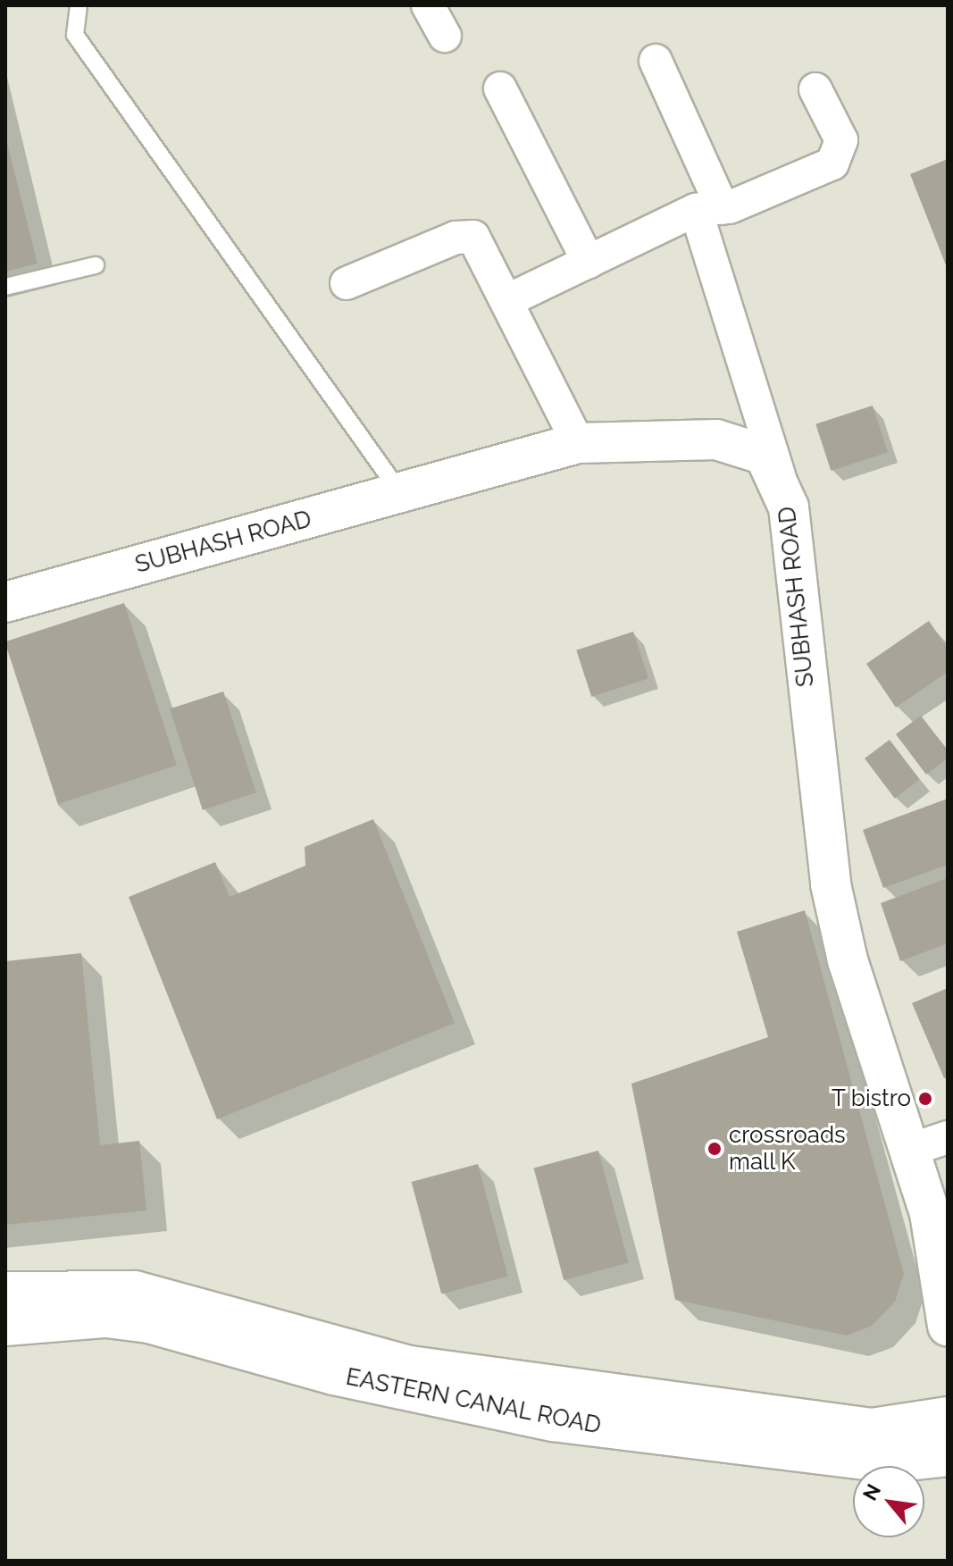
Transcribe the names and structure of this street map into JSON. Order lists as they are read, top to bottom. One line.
{"streets":{"main road":["SUBHASH ROAD","EASTERN CANAL ROAD"]},"places":["T bistro","crossroads mall K"],"north":"top left"}
